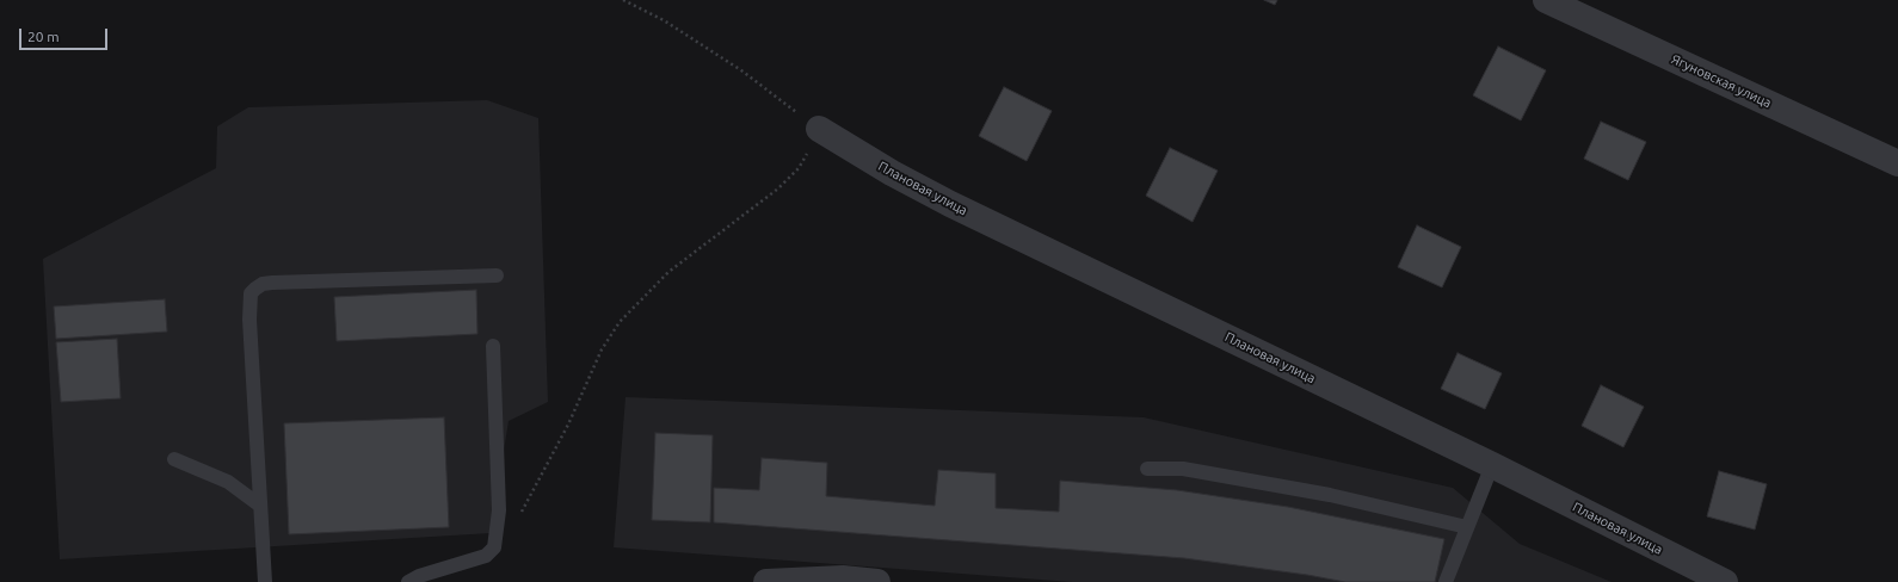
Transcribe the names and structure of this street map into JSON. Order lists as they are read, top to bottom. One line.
{"streets":{"street":["Ягуновская улица","Плановая улица"]},"scale_bar":"20 m"}
